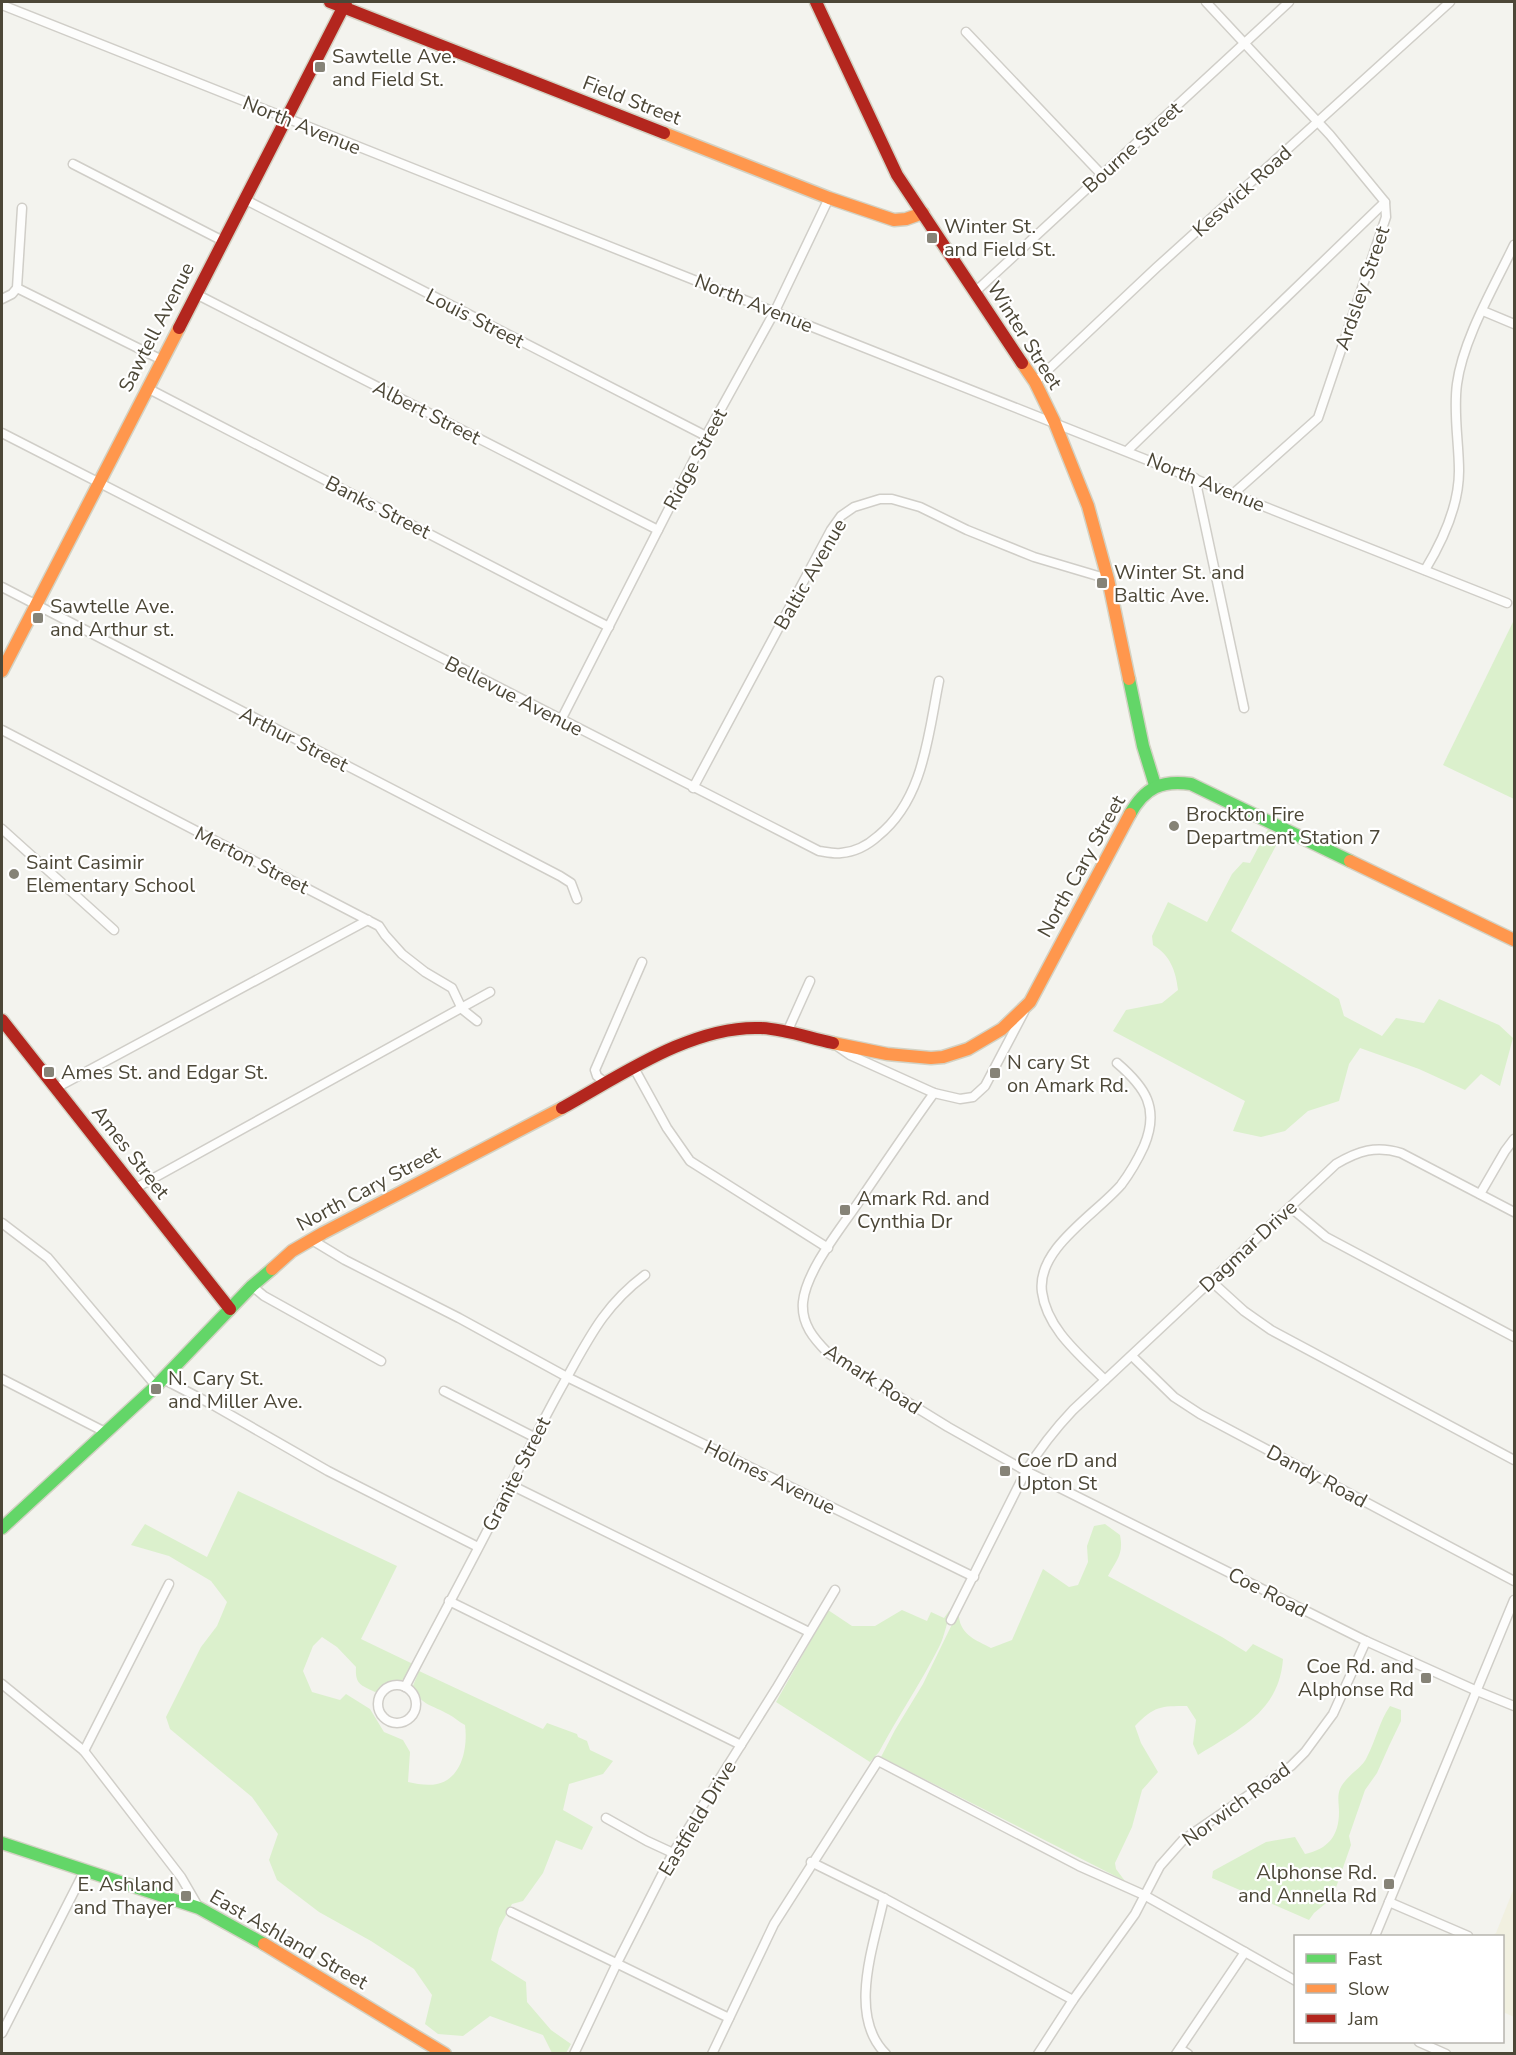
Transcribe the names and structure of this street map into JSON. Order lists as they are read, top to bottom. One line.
{"streets":{"street":["Field Street","North Avenue","Bourne Street","Keswick Road","Ardsley Street","Louis Street","Sawtell Avenue","Winter Street","Albert Street","Ridge Street","Banks Street","Baltic Avenue","Bellevue Avenue","Arthur Street","Merton Street","North Cary Street","Ames Street","Dagmar Drive","Amark Road","Granite Street","Dandy Road","Holmes Avenue","Coe Road","Norwich Road","Eastfield Drive","East Ashland Street"]},"crossings":[["Field Street","Sawtell Avenue"],["Field Street","Winter Street"],["Field Street","Ridge Street"],["North Avenue","Ardsley Street"],["North Avenue","Sawtell Avenue"],["North Avenue","Winter Street"],["North Avenue","Ridge Street"],["Bourne Street","Ardsley Street"],["Bourne Street","Winter Street"],["Keswick Road","Ardsley Street"],["Keswick Road","Winter Street"],["Louis Street","Sawtell Avenue"],["Louis Street","Ridge Street"],["Sawtell Avenue","Albert Street"],["Sawtell Avenue","Banks Street"],["Sawtell Avenue","Bellevue Avenue"],["Sawtell Avenue","Arthur Street"],["Winter Street","Baltic Avenue"],["Winter Street","North Cary Street"],["Albert Street","Ridge Street"],["Ridge Street","Banks Street"],["Ridge Street","Bellevue Avenue"],["Baltic Avenue","Bellevue Avenue"],["North Cary Street","Ames Street"],["North Cary Street","Amark Road"],["North Cary Street","Holmes Avenue"],["Dagmar Drive","Amark Road"],["Dagmar Drive","Dandy Road"],["Dagmar Drive","Holmes Avenue"],["Dagmar Drive","Coe Road"],["Amark Road","Coe Road"],["Granite Street","Holmes Avenue"],["Coe Road","Norwich Road"]],"places":{"transit":["Sawtelle Ave. and Field St.","Winter St. and Field St.","Winter St. and Baltic Ave.","Sawtelle Ave. and Arthur st.","Ames St. and Edgar St.","N cary St on Amark Rd.","Amark Rd. and Cynthia Dr","N. Cary St. and Miller Ave.","Coe rD and Upton St","Coe Rd. and Alphonse Rd","Alphonse Rd. and Annella Rd","E. Ashland and Thayer"],"other":["Brockton Fire Department Station 7","Saint Casimir Elementary School"]},"legend":["Fast","Slow","Jam"]}
